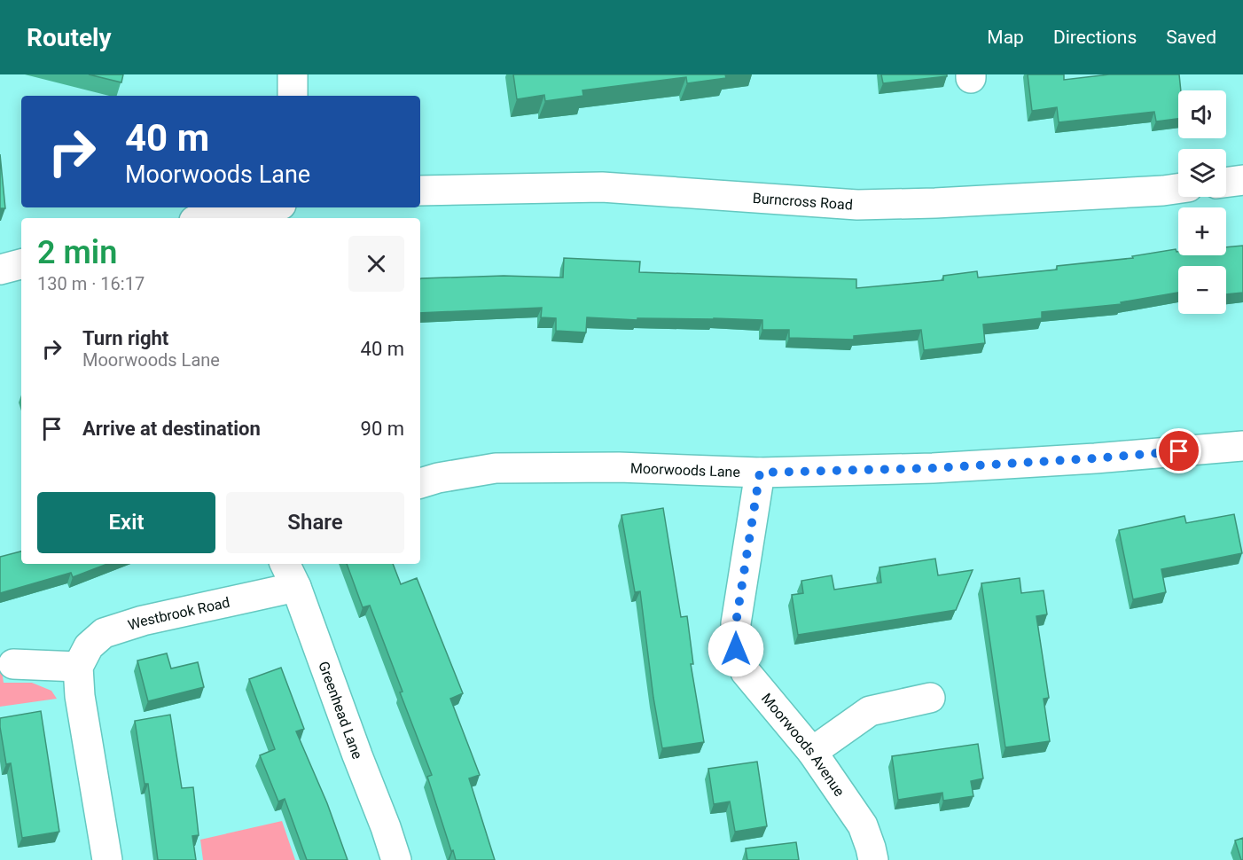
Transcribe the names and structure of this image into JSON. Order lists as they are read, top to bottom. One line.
{"streets":{"street":["Burncross Road","Moorwoods Lane","Westbrook Road","Greenhead Lane","Moorwoods Avenue"]},"crossings":[["Moorwoods Lane","Moorwoods Avenue"],["Westbrook Road","Greenhead Lane"]],"page":{"header":"Routely","nav":["Map","Directions","Saved"],"map_buttons":["+","−"],"turn":["40 m","Moorwoods Lane"],"heading":["2 min","130 m · 16:17"],"list":[{"name":"Turn right","note":"Moorwoods Lane","value":"40 m"},{"name":"Arrive at destination","value":"90 m"}],"buttons":["Exit","Share"]}}
